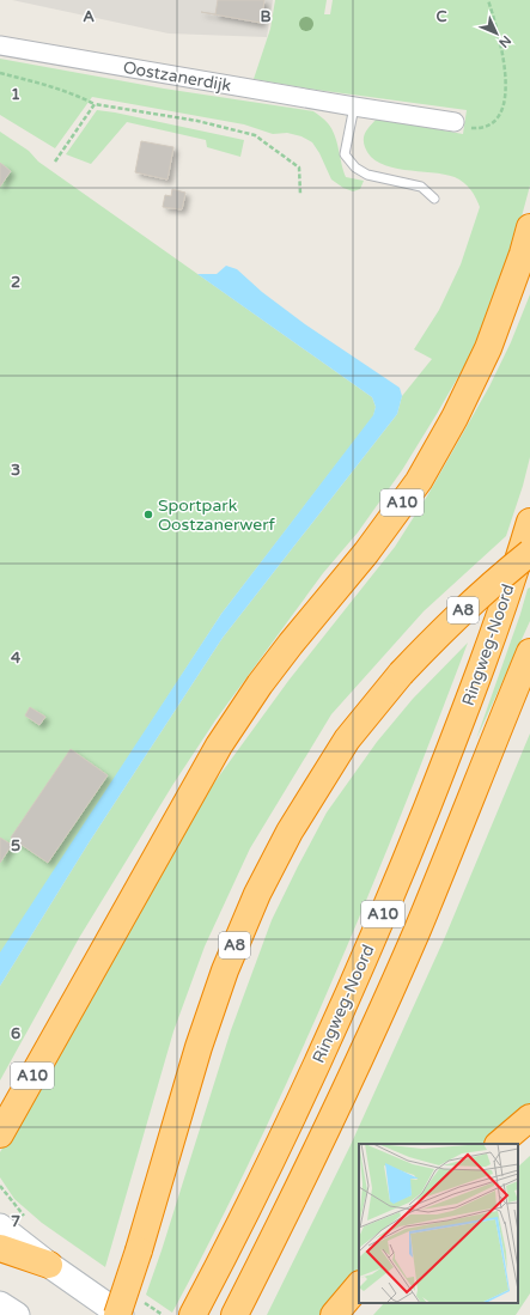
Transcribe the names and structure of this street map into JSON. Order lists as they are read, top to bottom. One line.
{"streets":{"highway":["A10","A8","Ringweg-Noord"],"street":["Oostzanerdijk"]},"places":["Sportpark Oostzanerwerf"],"north":"bottom right","grid":{"columns":["A","B","C"],"rows":["1","2","3","4","5","6","7"]}}
